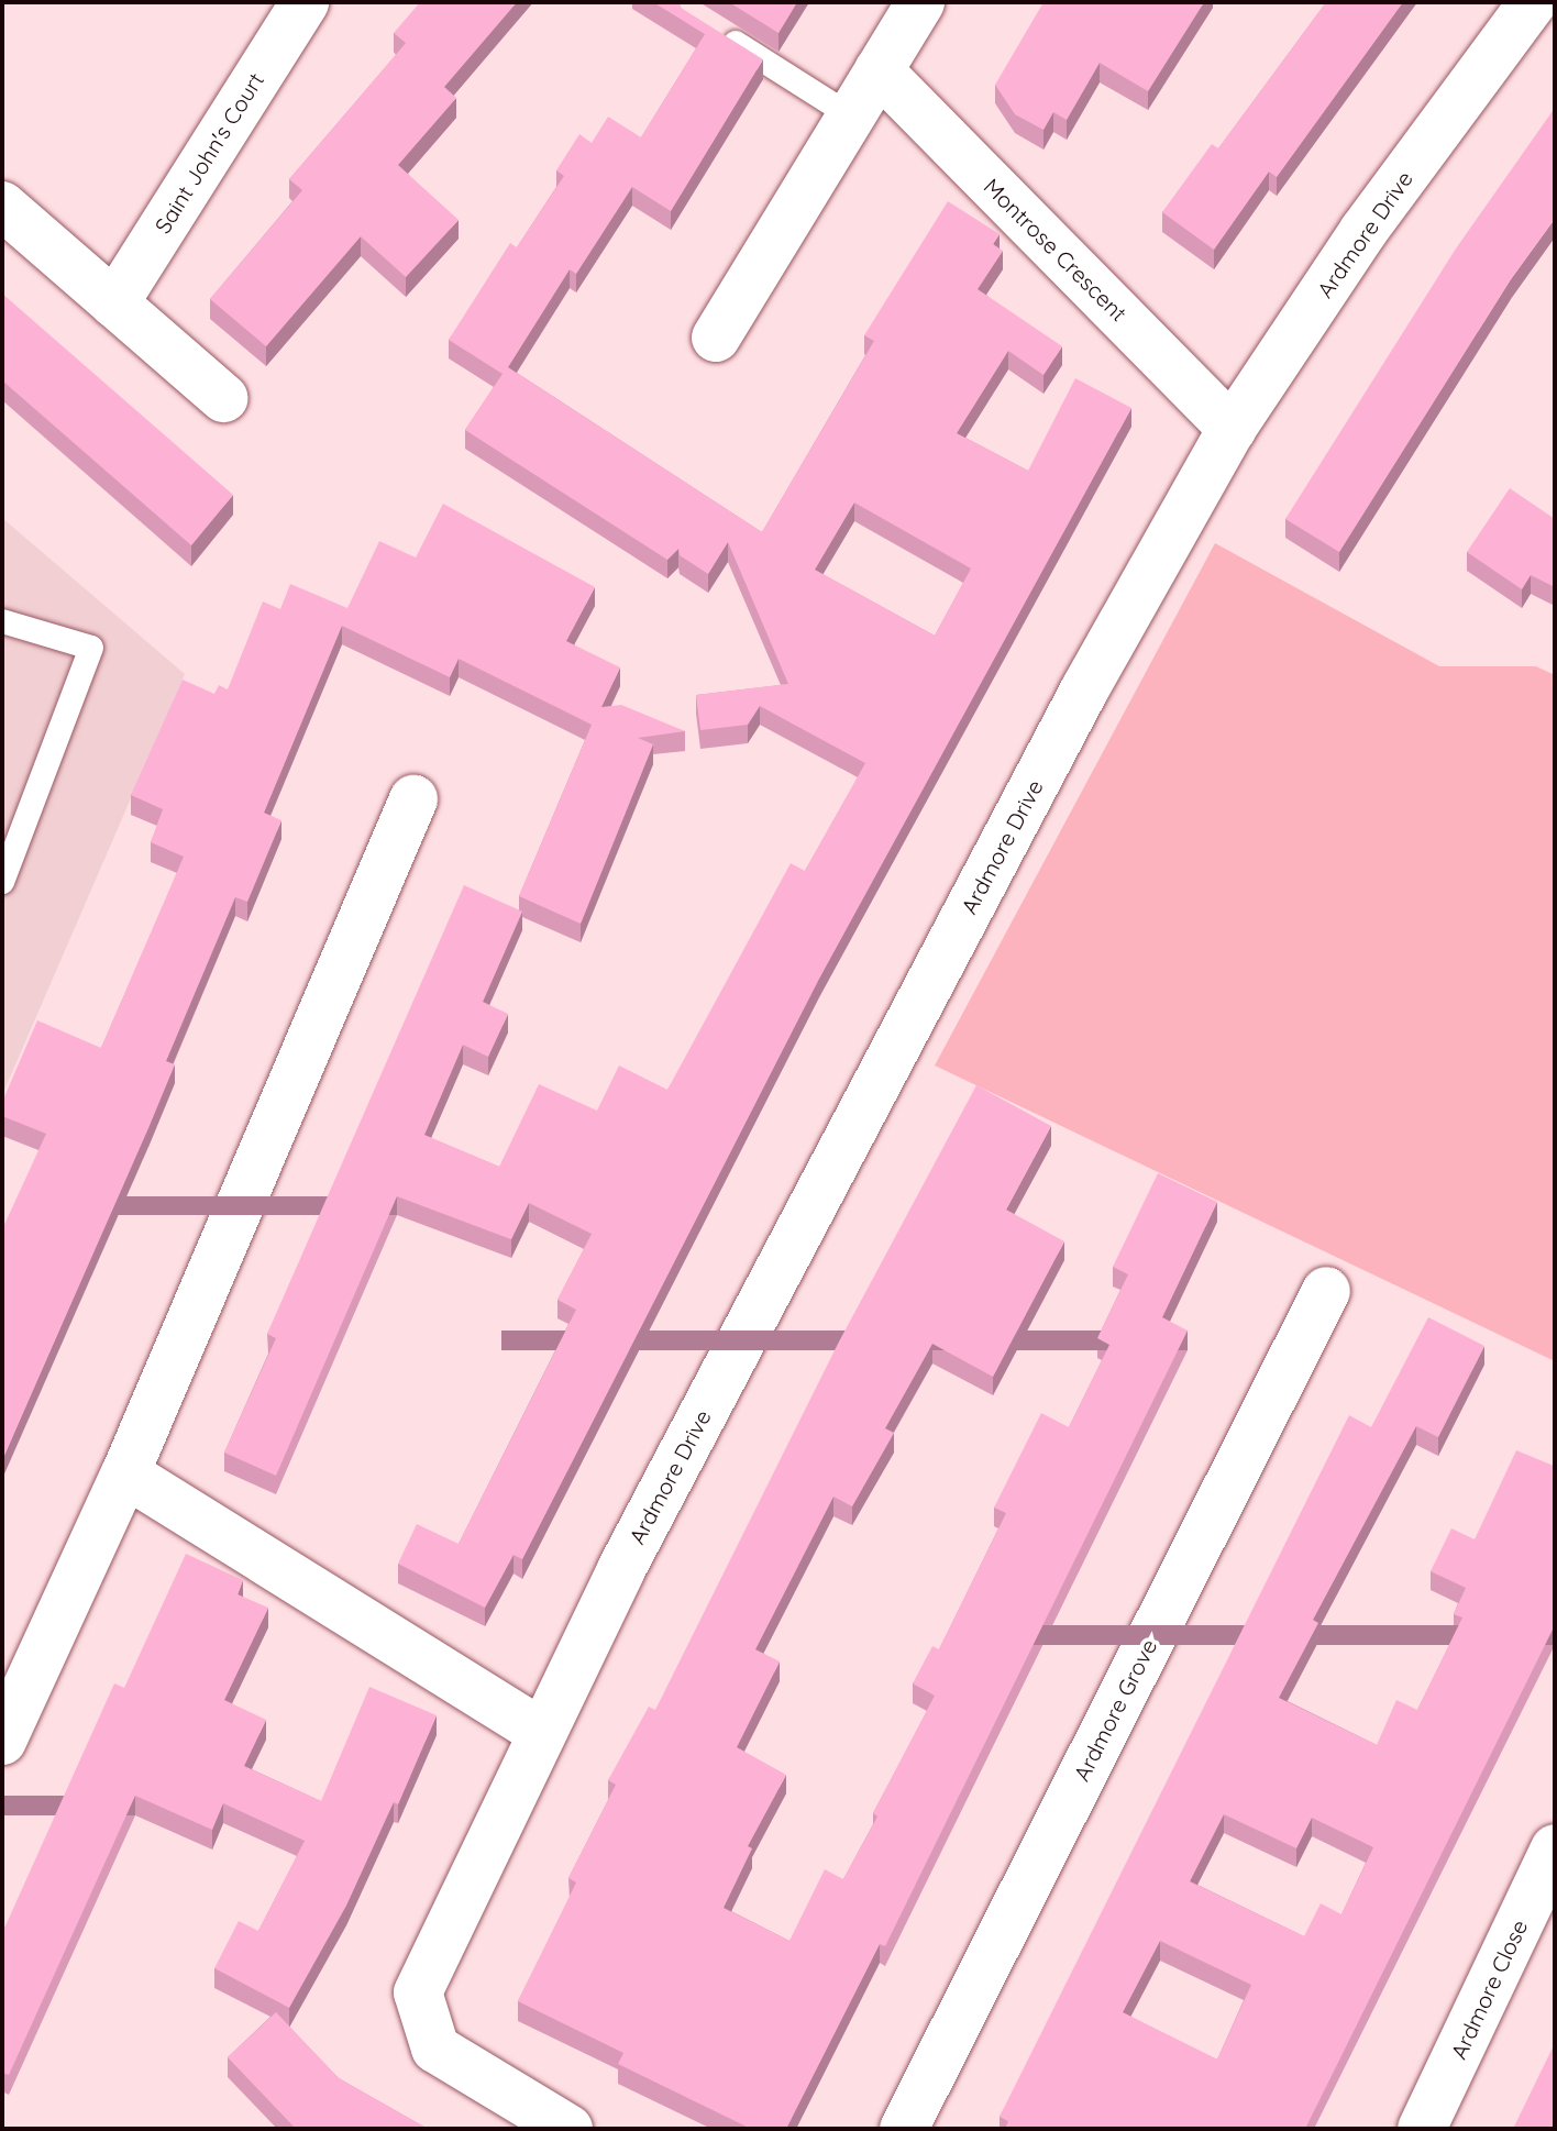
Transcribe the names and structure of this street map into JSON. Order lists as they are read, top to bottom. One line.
{"streets":{"street":["Saint John's Court","Ardmore Drive","Montrose Crescent","Ardmore Grove","Ardmore Close"]},"crossings":[["Ardmore Drive","Montrose Crescent"]]}
